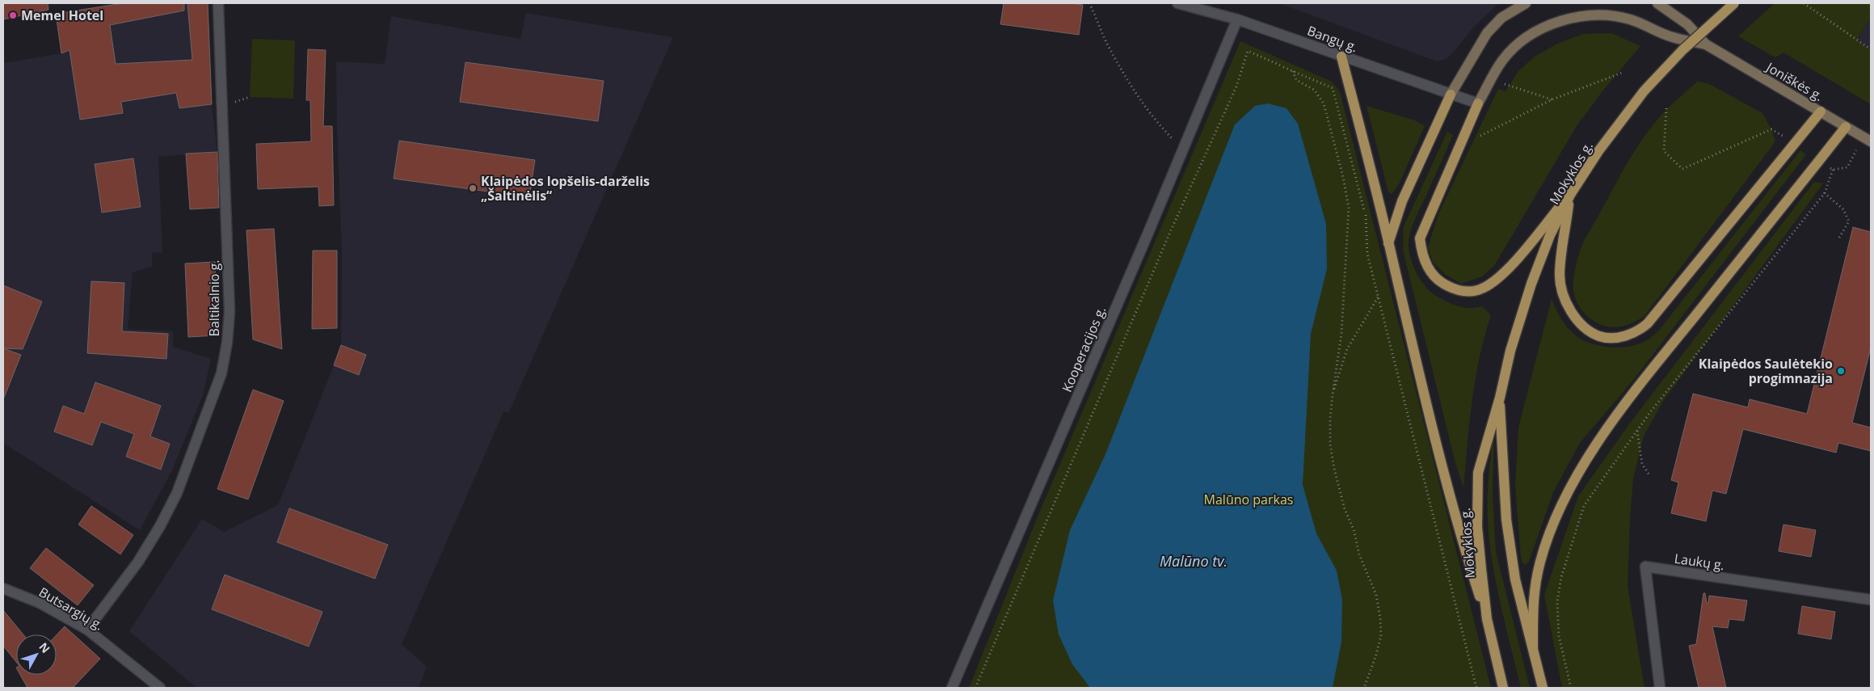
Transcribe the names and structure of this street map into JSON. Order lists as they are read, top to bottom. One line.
{"streets":{"main road":["Joniškės g.","Mokyklos g."],"street":["Bangų g.","Baltikalnio g.","Kooperacijos g.","Laukų g.","Butsargių g."]},"crossings":[["Bangų g.","Joniškės g."],["Bangų g.","Kooperacijos g."],["Baltikalnio g.","Butsargių g."]],"water":["Malūno tv."],"parks":["Malūno parkas"],"places":["Memel Hotel","Klaipėdos lopšelis-darželis „Šaltinėlis“","Klaipėdos Saulėtekio progimnazija"],"north":"top right"}
